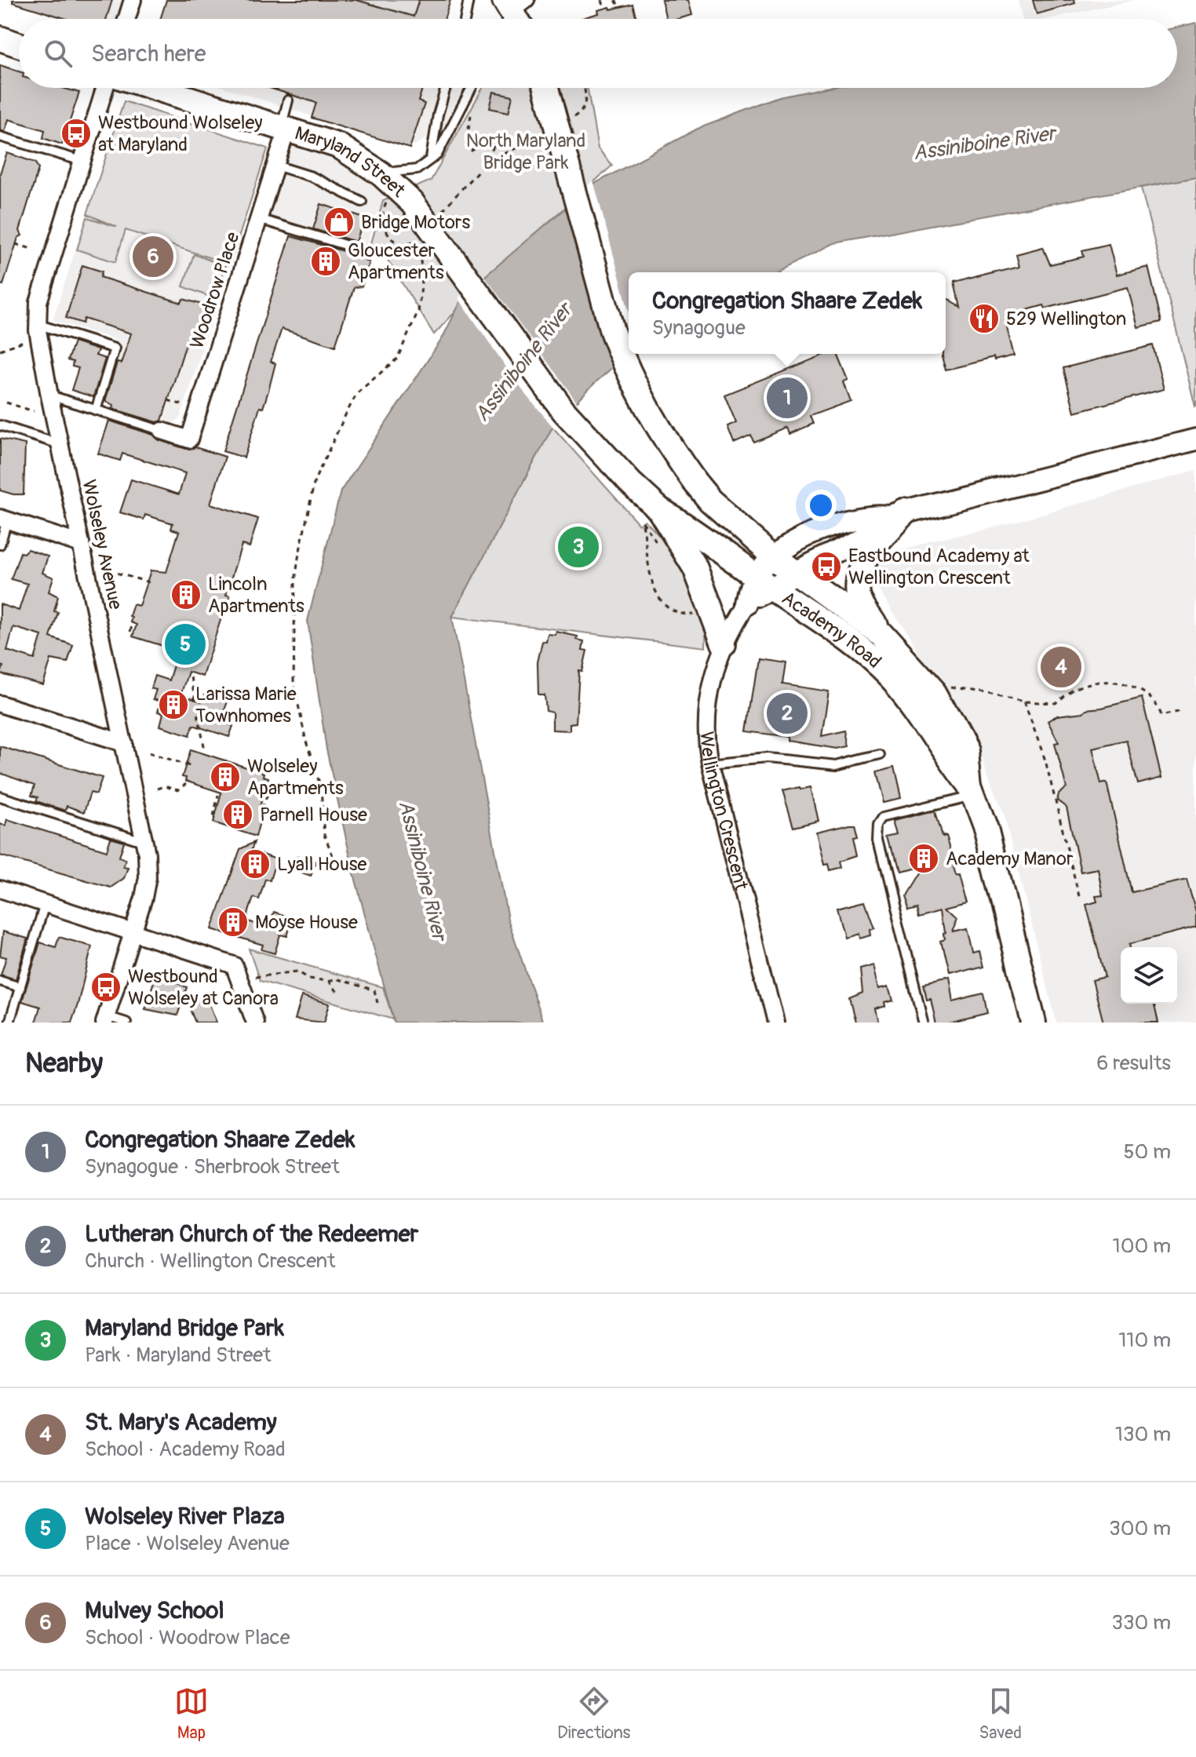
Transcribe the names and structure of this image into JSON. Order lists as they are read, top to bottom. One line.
{"streets":{"main road":["Maryland Street","Academy Road"],"street":["Woodrow Place","Wolseley Avenue","Wellington Crescent"]},"crossings":[["Maryland Street","Woodrow Place"],["Maryland Street","Academy Road"],["Academy Road","Wellington Crescent"]],"water":["Assiniboine River"],"parks":["North Maryland Bridge Park"],"places":{"bus stop":["Westbound Wolseley at Maryland","Eastbound Academy at Wellington Crescent","Westbound Wolseley at Canora"],"shop":["Bridge Motors"],"building":["Gloucester Apartments","Lincoln Apartments","Larissa Marie Townhomes","Wolseley Apartments","Parnell House","Academy Manor","Lyall House","Moyse House"],"restaurant":["529 Wellington"]},"page":{"search":"Search here","pins":["6","1","3","5","4","2"],"popup":["Congregation Shaare Zedek","Synagogue"],"heading":["Nearby","6 results"],"list":[{"mark":"1","name":"Congregation Shaare Zedek","note":"Synagogue · Sherbrook Street","value":"50 m"},{"mark":"2","name":"Lutheran Church of the Redeemer","note":"Church · Wellington Crescent","value":"100 m"},{"mark":"3","name":"Maryland Bridge Park","note":"Park · Maryland Street","value":"110 m"},{"mark":"4","name":"St. Mary's Academy","note":"School · Academy Road","value":"130 m"},{"mark":"5","name":"Wolseley River Plaza","note":"Place · Wolseley Avenue","value":"300 m"},{"mark":"6","name":"Mulvey School","note":"School · Woodrow Place","value":"330 m"}],"nav":["Map","Directions","Saved"]}}
